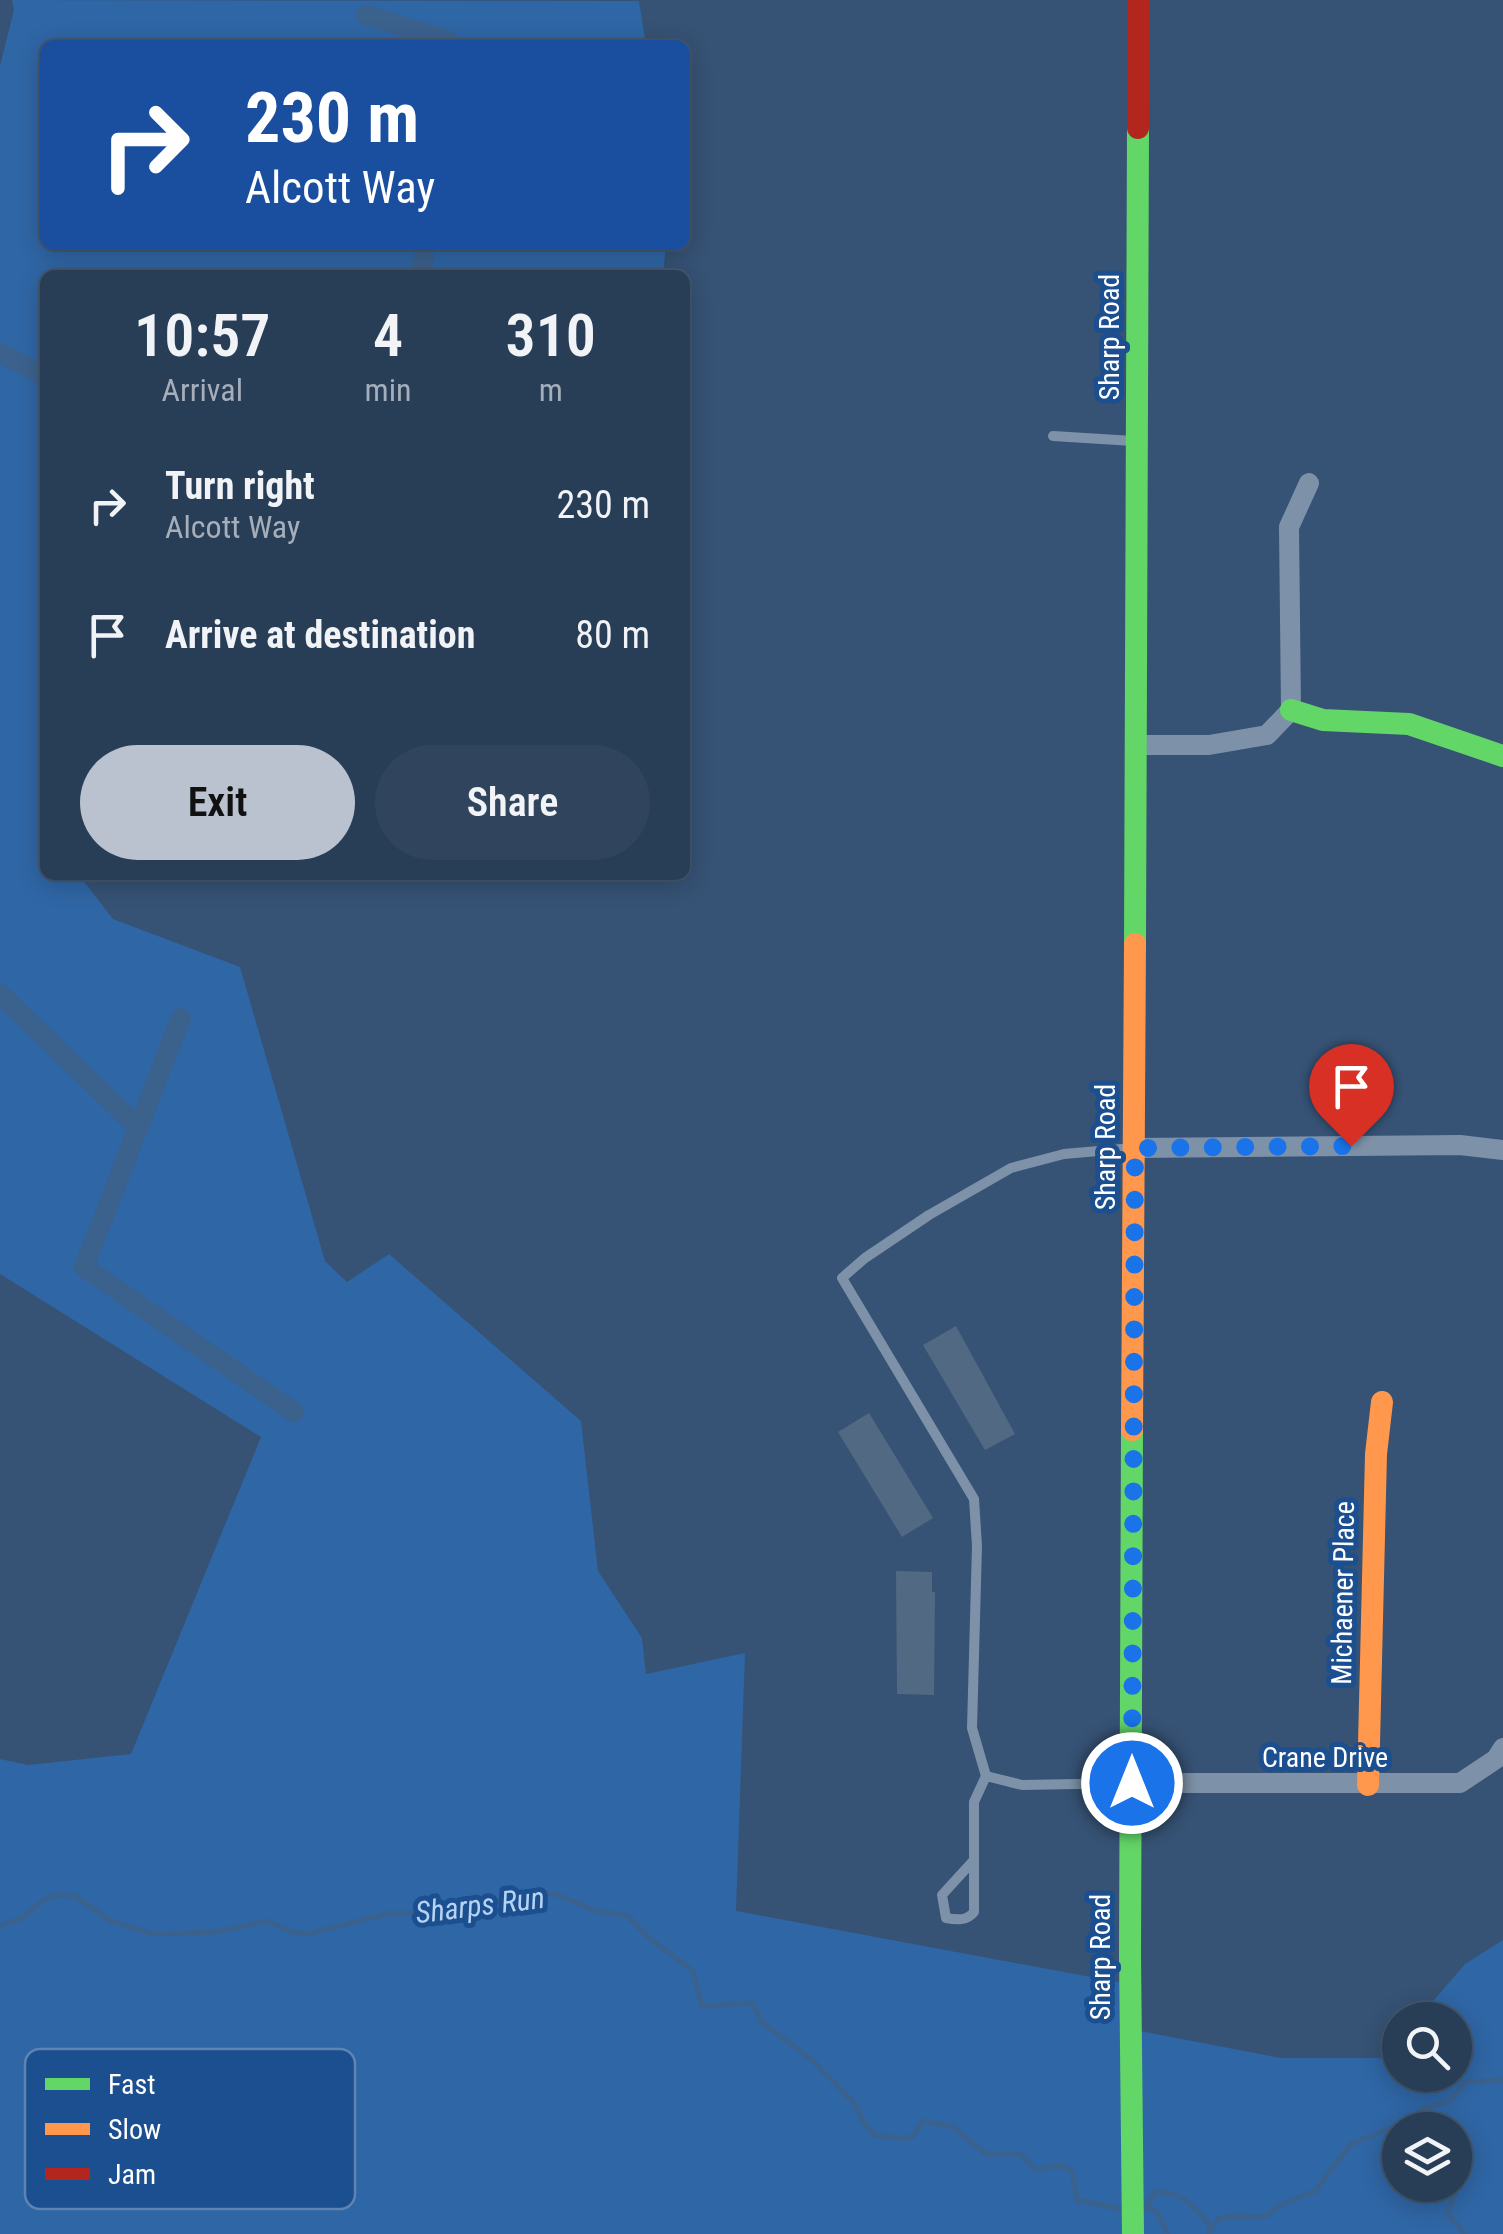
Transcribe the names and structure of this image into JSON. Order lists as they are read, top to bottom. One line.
{"streets":{"street":["Sharp Road","Michaener Place","Crane Drive"]},"crossings":[["Sharp Road","Crane Drive"],["Michaener Place","Crane Drive"]],"water":["Sharps Run"],"legend":["Fast","Slow","Jam"],"page":{"turn":["230 m","Alcott Way"],"eta":["10:57","Arrival","4","min","310","m"],"list":[{"name":"Turn right","note":"Alcott Way","value":"230 m"},{"name":"Arrive at destination","value":"80 m"}],"buttons":["Exit","Share"]}}
